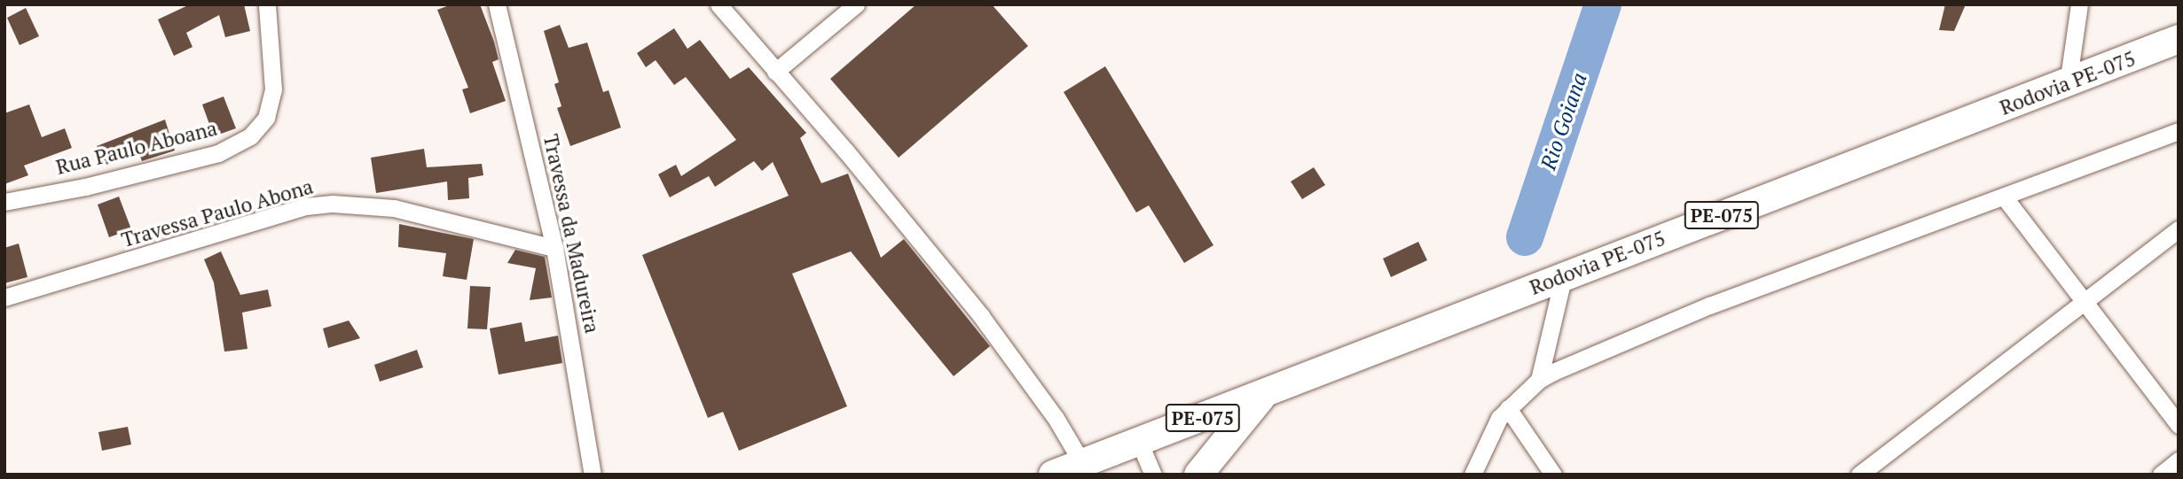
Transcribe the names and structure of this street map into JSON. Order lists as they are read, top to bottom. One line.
{"streets":{"main road":["Rodovia PE-075","PE-075"],"street":["Rua Paulo Aboana","Travessa Paulo Abona","Travessa da Madureira"]},"crossings":[["Travessa Paulo Abona","Travessa da Madureira"]],"water":["Rio Goiana"]}
